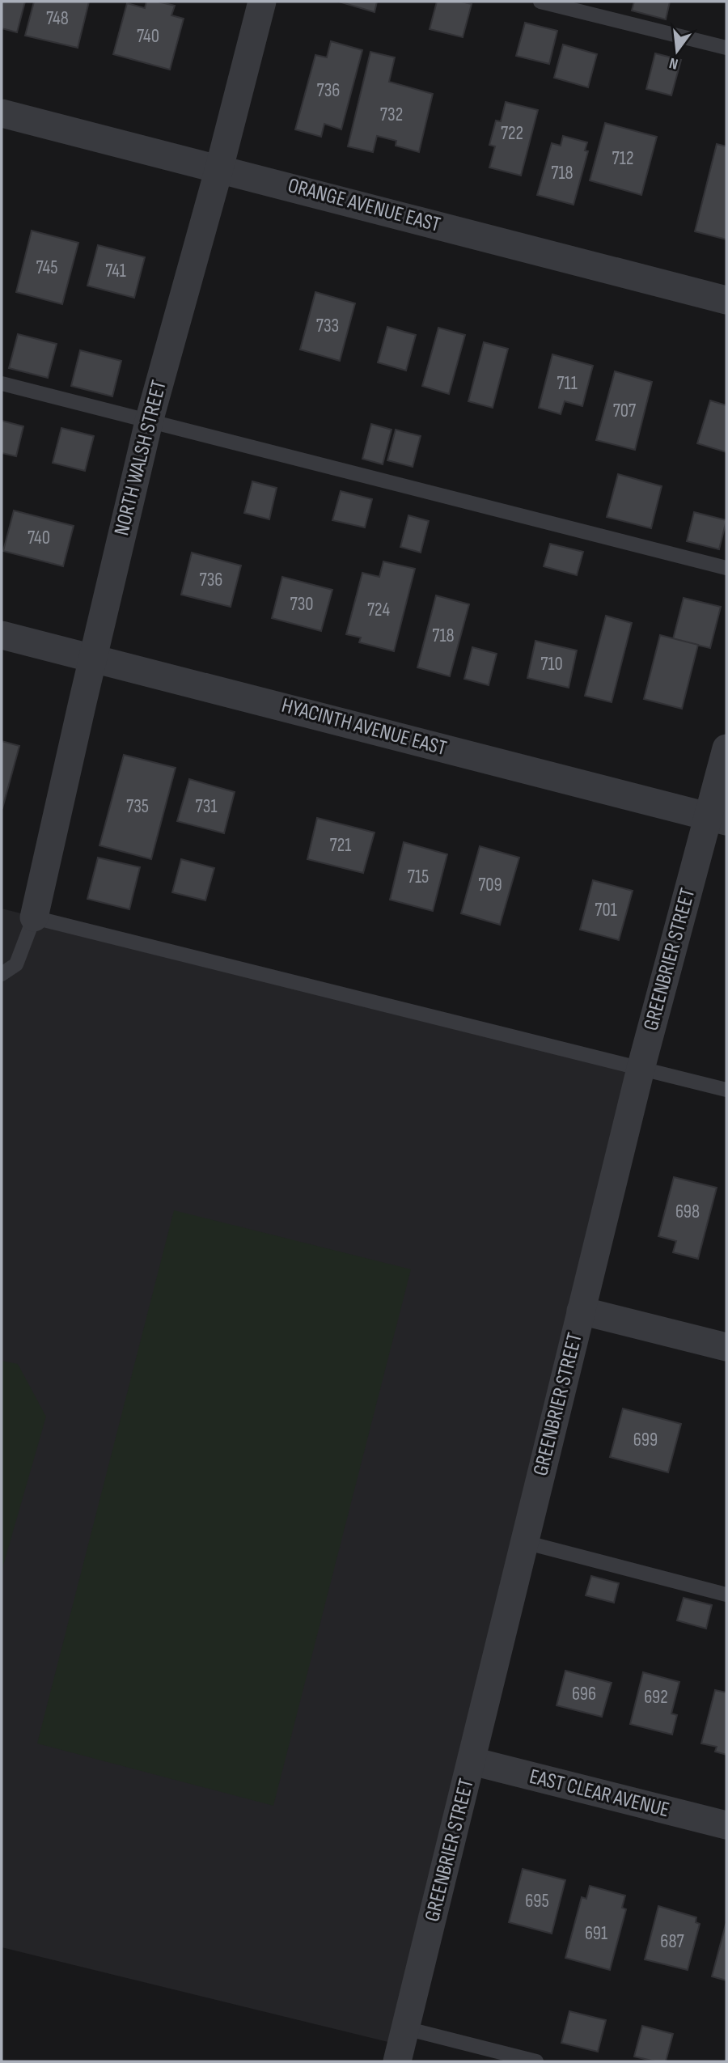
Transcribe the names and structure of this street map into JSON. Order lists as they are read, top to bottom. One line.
{"streets":{"street":["ORANGE AVENUE EAST","NORTH WALSH STREET","HYACINTH AVENUE EAST","GREENBRIER STREET","EAST CLEAR AVENUE"]},"crossings":[["ORANGE AVENUE EAST","NORTH WALSH STREET"],["NORTH WALSH STREET","HYACINTH AVENUE EAST"],["HYACINTH AVENUE EAST","GREENBRIER STREET"],["GREENBRIER STREET","EAST CLEAR AVENUE"]],"house_numbers":["748","740","736","732","722","712","718","745","741","733","711","707","740","736","730","724","718","710","735","731","721","715","709","701","698","699","696","692","695","691","687"],"north":"bottom"}
